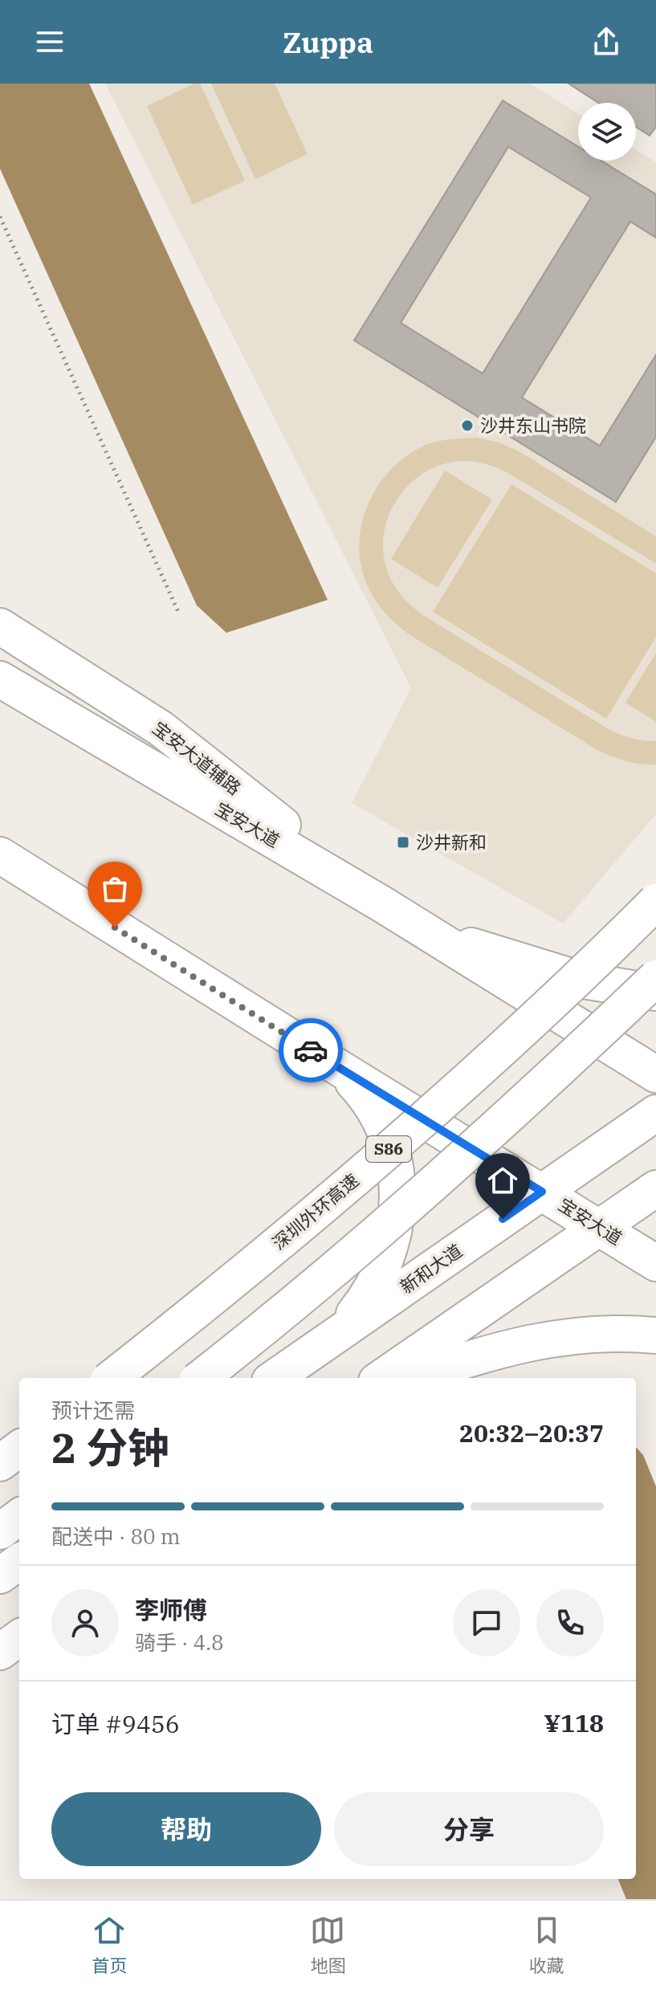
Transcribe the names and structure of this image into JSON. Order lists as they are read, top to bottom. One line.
{"streets":{"main road":["宝安大道辅路","宝安大道","S86","深圳外环高速","新和大道"]},"crossings":[["宝安大道辅路","宝安大道"],["宝安大道","新和大道"]],"places":{"other":["沙井东山书院"],"transit":["沙井新和"]},"page":{"header":"Zuppa","heading":["2 分钟","预计还需","20:32–20:37"],"panel":["李师傅","骑手 · 4.8","订单 #9456","¥118"],"bar":"配送中 · 80 m","buttons":["帮助","分享"],"tabs":["首页","地图","收藏"]}}
